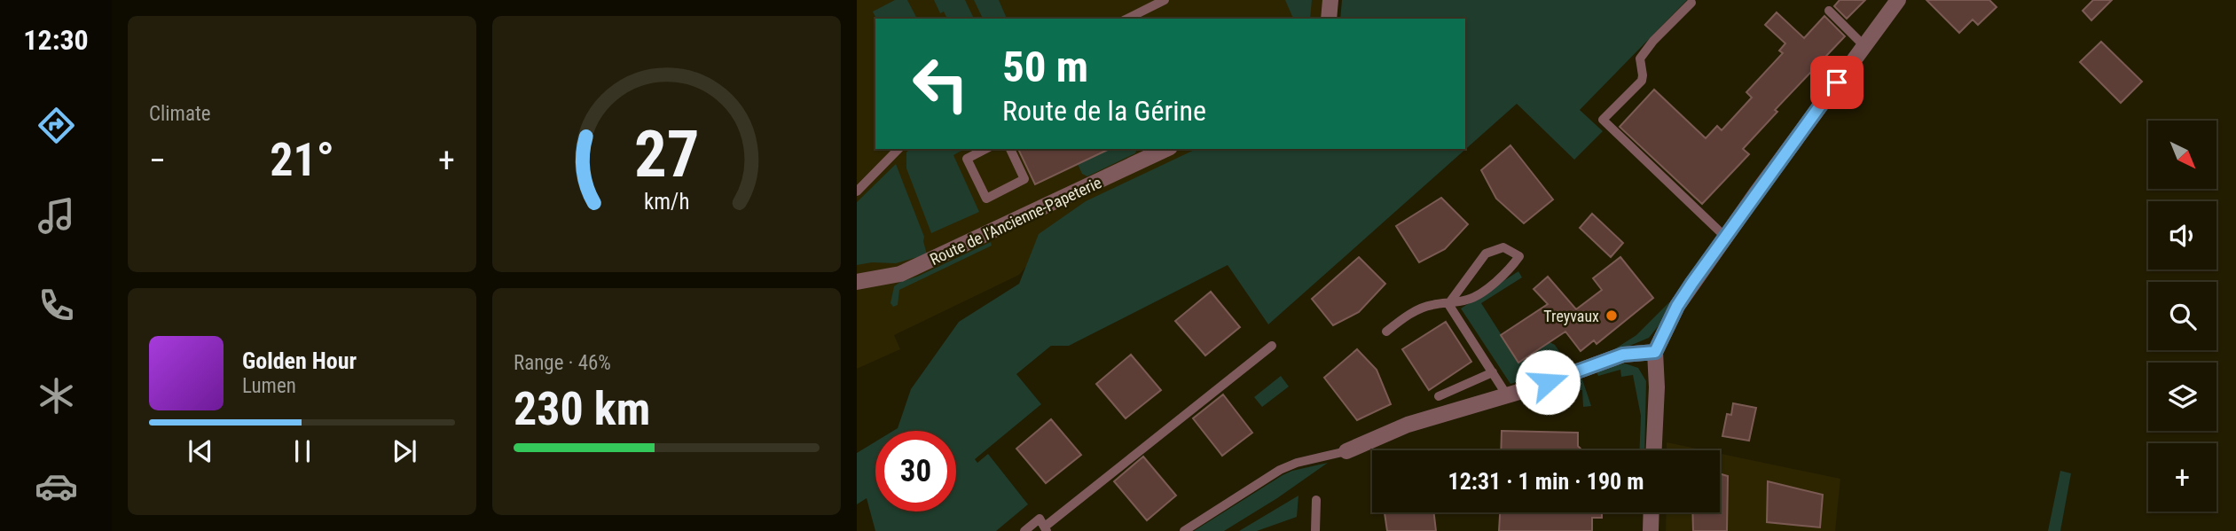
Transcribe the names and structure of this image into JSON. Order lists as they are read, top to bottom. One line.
{"streets":{"street":["Route de l'Ancienne-Papeterie"]},"places":["Treyvaux"],"north":"bottom right","page":{"tabs":"12:30","tile":["Climate",["Range · 46%","230 km"]],"turn":["50 m","Route de la Gérine"],"map_buttons":"+","heat":["−","21°","+"],"song":["Golden Hour","Lumen"],"limit":"30","trip":"12:31 · 1 min · 190 m","gauge":["27","km/h"]}}
